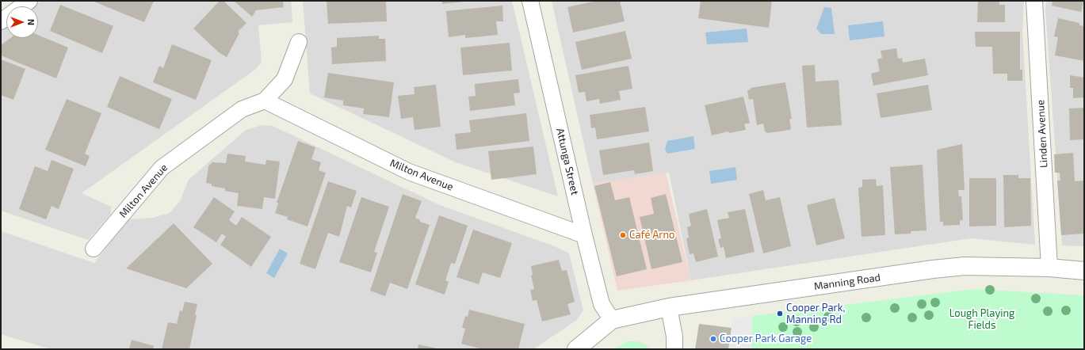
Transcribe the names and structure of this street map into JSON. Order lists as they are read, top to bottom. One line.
{"streets":{"street":["Linden Avenue","Attunga Street","Milton Avenue","Manning Road"]},"crossings":[["Linden Avenue","Manning Road"],["Attunga Street","Milton Avenue"],["Attunga Street","Manning Road"]],"parks":["Lough Playing Fields"],"places":["Café Arno","Cooper Park, Manning Rd","Cooper Park Garage"],"north":"right"}
